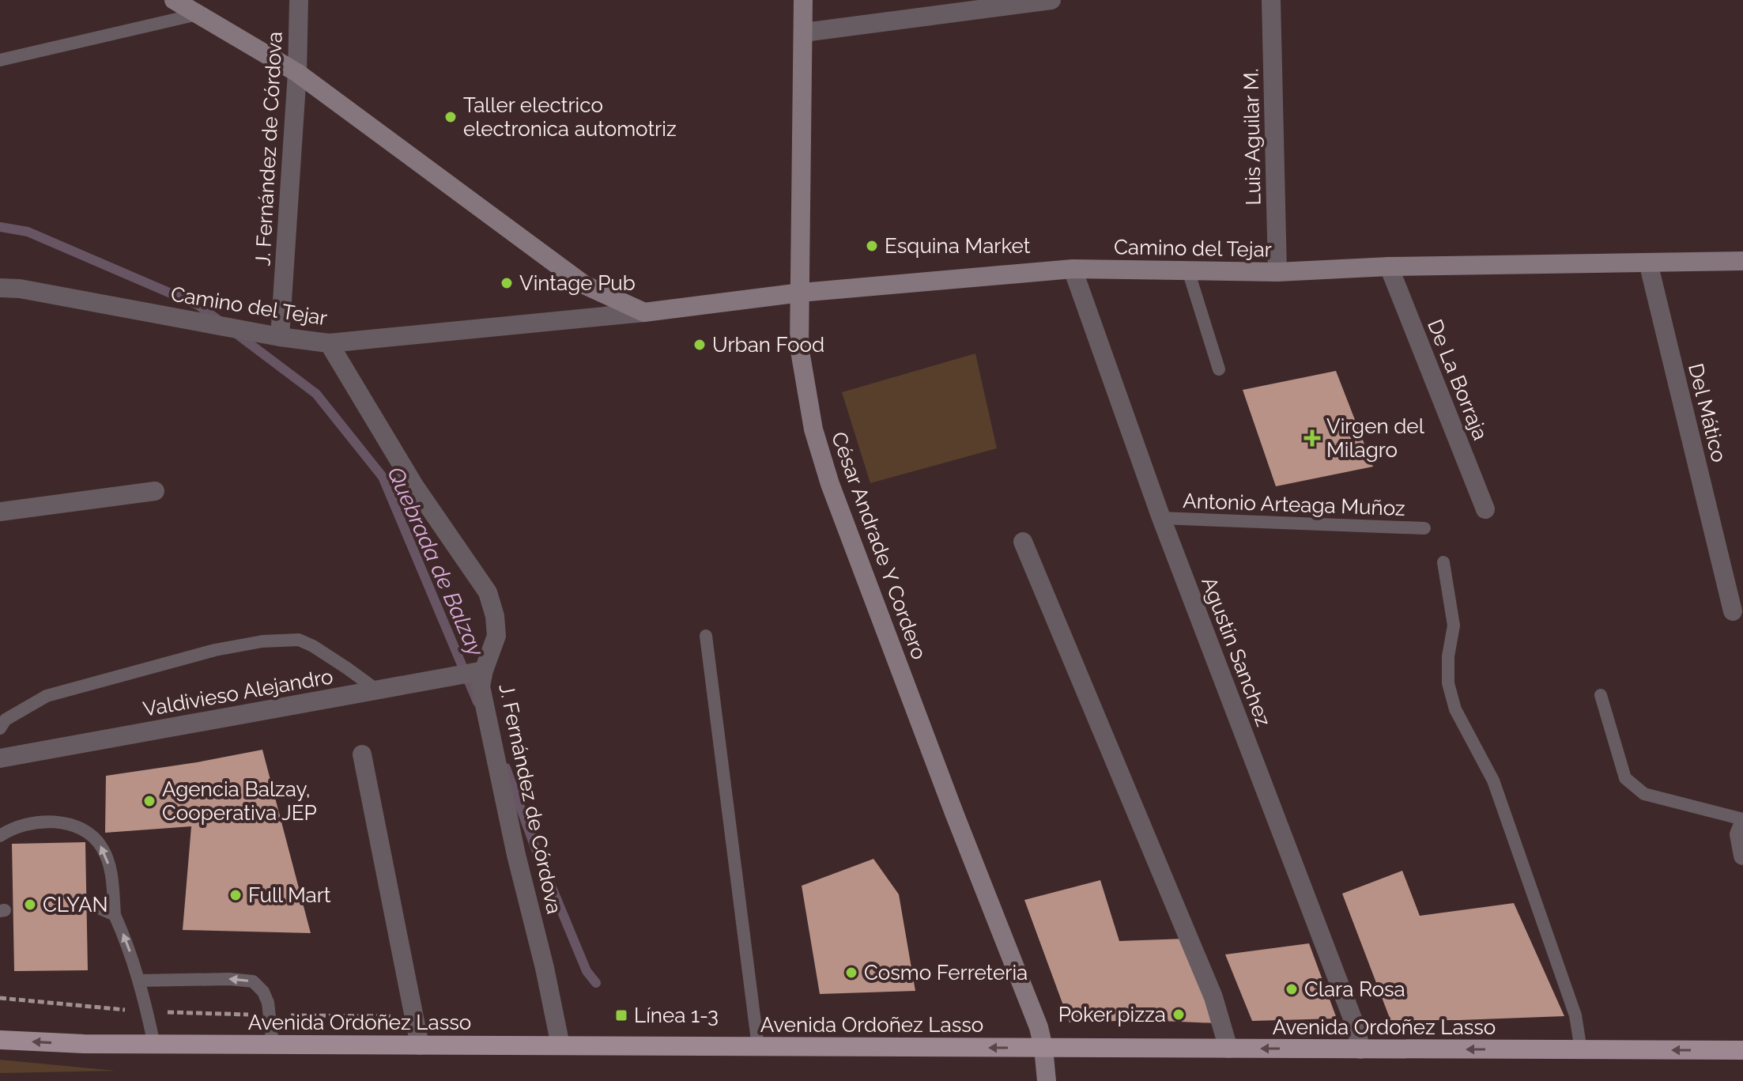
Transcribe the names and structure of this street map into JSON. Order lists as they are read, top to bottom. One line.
{"streets":{"main road":["Avenida Ordoñez Lasso"],"street":["Luis Aguilar M.","J. Fernández de Córdova","Camino del Tejar","De La Borraja","Del Mático","César Andrade Y Cordero","Agustín Sanchez","Valdivieso Alejandro"],"lane":["Antonio Arteaga Muñoz"]},"crossings":[["Luis Aguilar M.","Camino del Tejar"],["J. Fernández de Córdova","Camino del Tejar"],["J. Fernández de Córdova","Valdivieso Alejandro"],["J. Fernández de Córdova","Avenida Ordoñez Lasso"],["Camino del Tejar","De La Borraja"],["Camino del Tejar","Del Mático"],["Camino del Tejar","César Andrade Y Cordero"],["Camino del Tejar","Agustín Sanchez"],["Antonio Arteaga Muñoz","Agustín Sanchez"],["César Andrade Y Cordero","Avenida Ordoñez Lasso"],["Agustín Sanchez","Avenida Ordoñez Lasso"]],"one_way":["Avenida Ordoñez Lasso"],"water":["Quebrada de Balzay"],"places":{"other":["Taller electrico electronica automotriz","Esquina Market","Vintage Pub","Urban Food","Agencia Balzay, Cooperativa JEP","Full Mart","CLYAN","Cosmo Ferreteria","Clara Rosa","Poker pizza"],"health":["Virgen del Milagro"],"transit":["Línea 1-3"]}}
